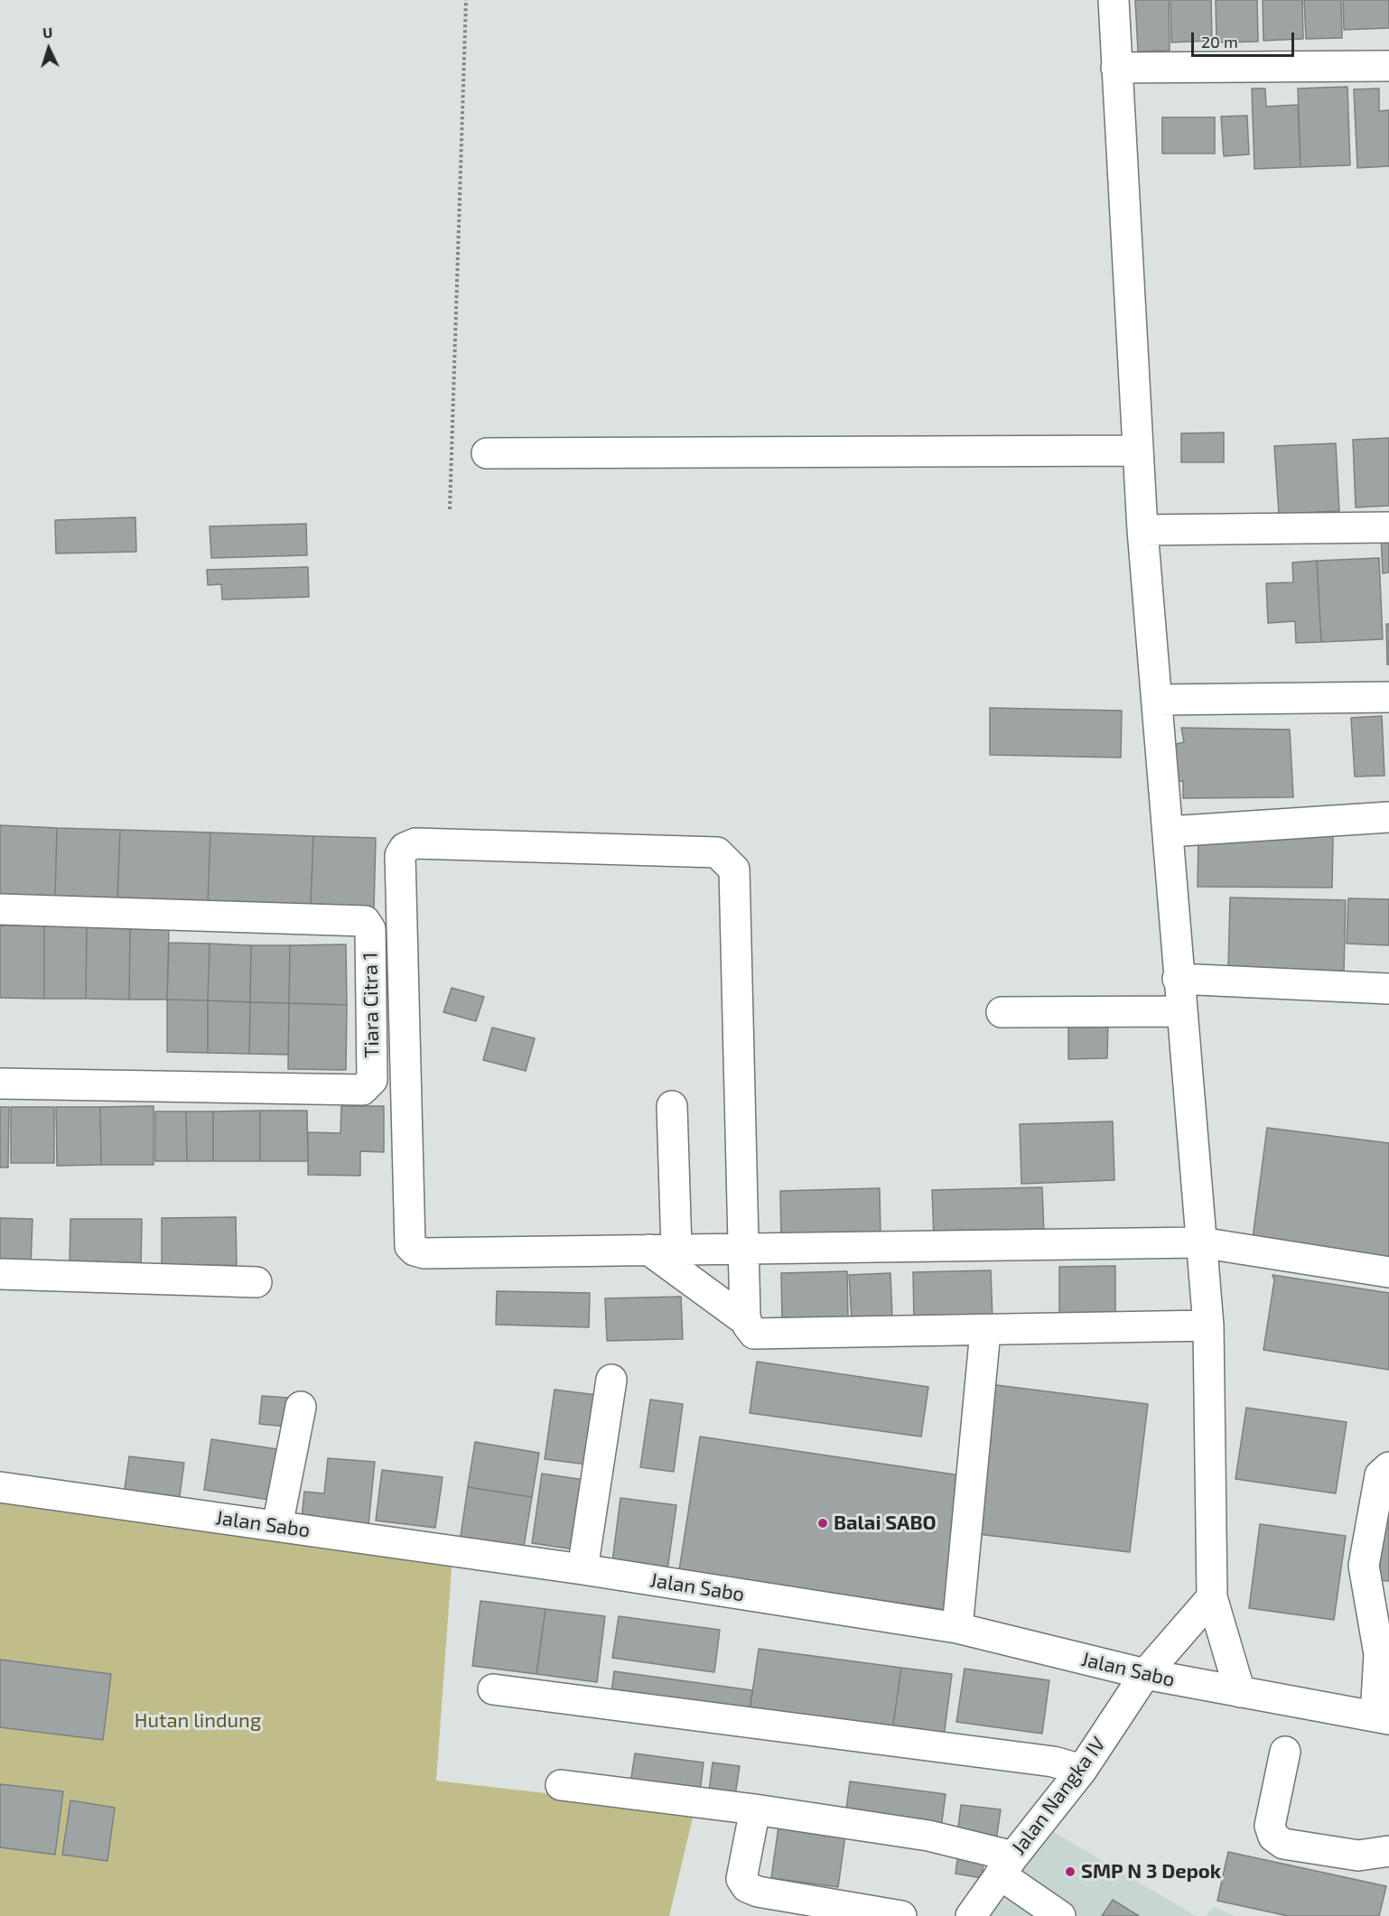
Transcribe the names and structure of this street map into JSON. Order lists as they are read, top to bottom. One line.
{"streets":{"street":["Tiara Citra 1","Jalan Sabo","Jalan Nangka IV"]},"crossings":[["Jalan Sabo","Jalan Nangka IV"]],"parks":["Hutan lindung"],"places":["Balai SABO","SMP N 3 Depok"],"scale_bar":"20 m","north":"top"}
